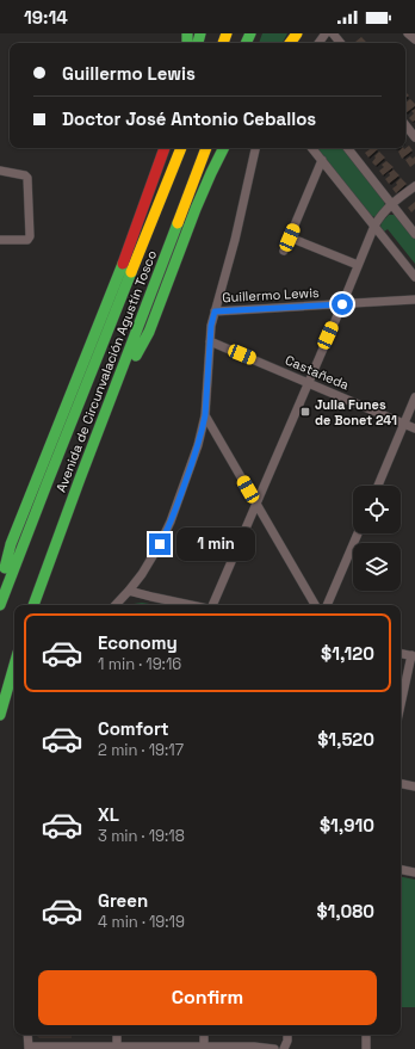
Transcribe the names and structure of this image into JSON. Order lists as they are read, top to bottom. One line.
{"streets":{"highway":["Avenida de Circunvalación Agustín Tosco"],"street":["Guillermo Lewis","Castañeda"]},"places":{"transit":["Julia Funes de Bonet 241"]},"page":{"status":"19:14","banner":["Guillermo Lewis","Doctor José Antonio Ceballos"],"bubble":"1 min","list":[{"name":"Economy","note":"1 min · 19:16","value":"$1,120"},{"name":"Comfort","note":"2 min · 19:17","value":"$1,520"},{"name":"XL","note":"3 min · 19:18","value":"$1,910"},{"name":"Green","note":"4 min · 19:19","value":"$1,080"}],"buttons":"Confirm"}}
